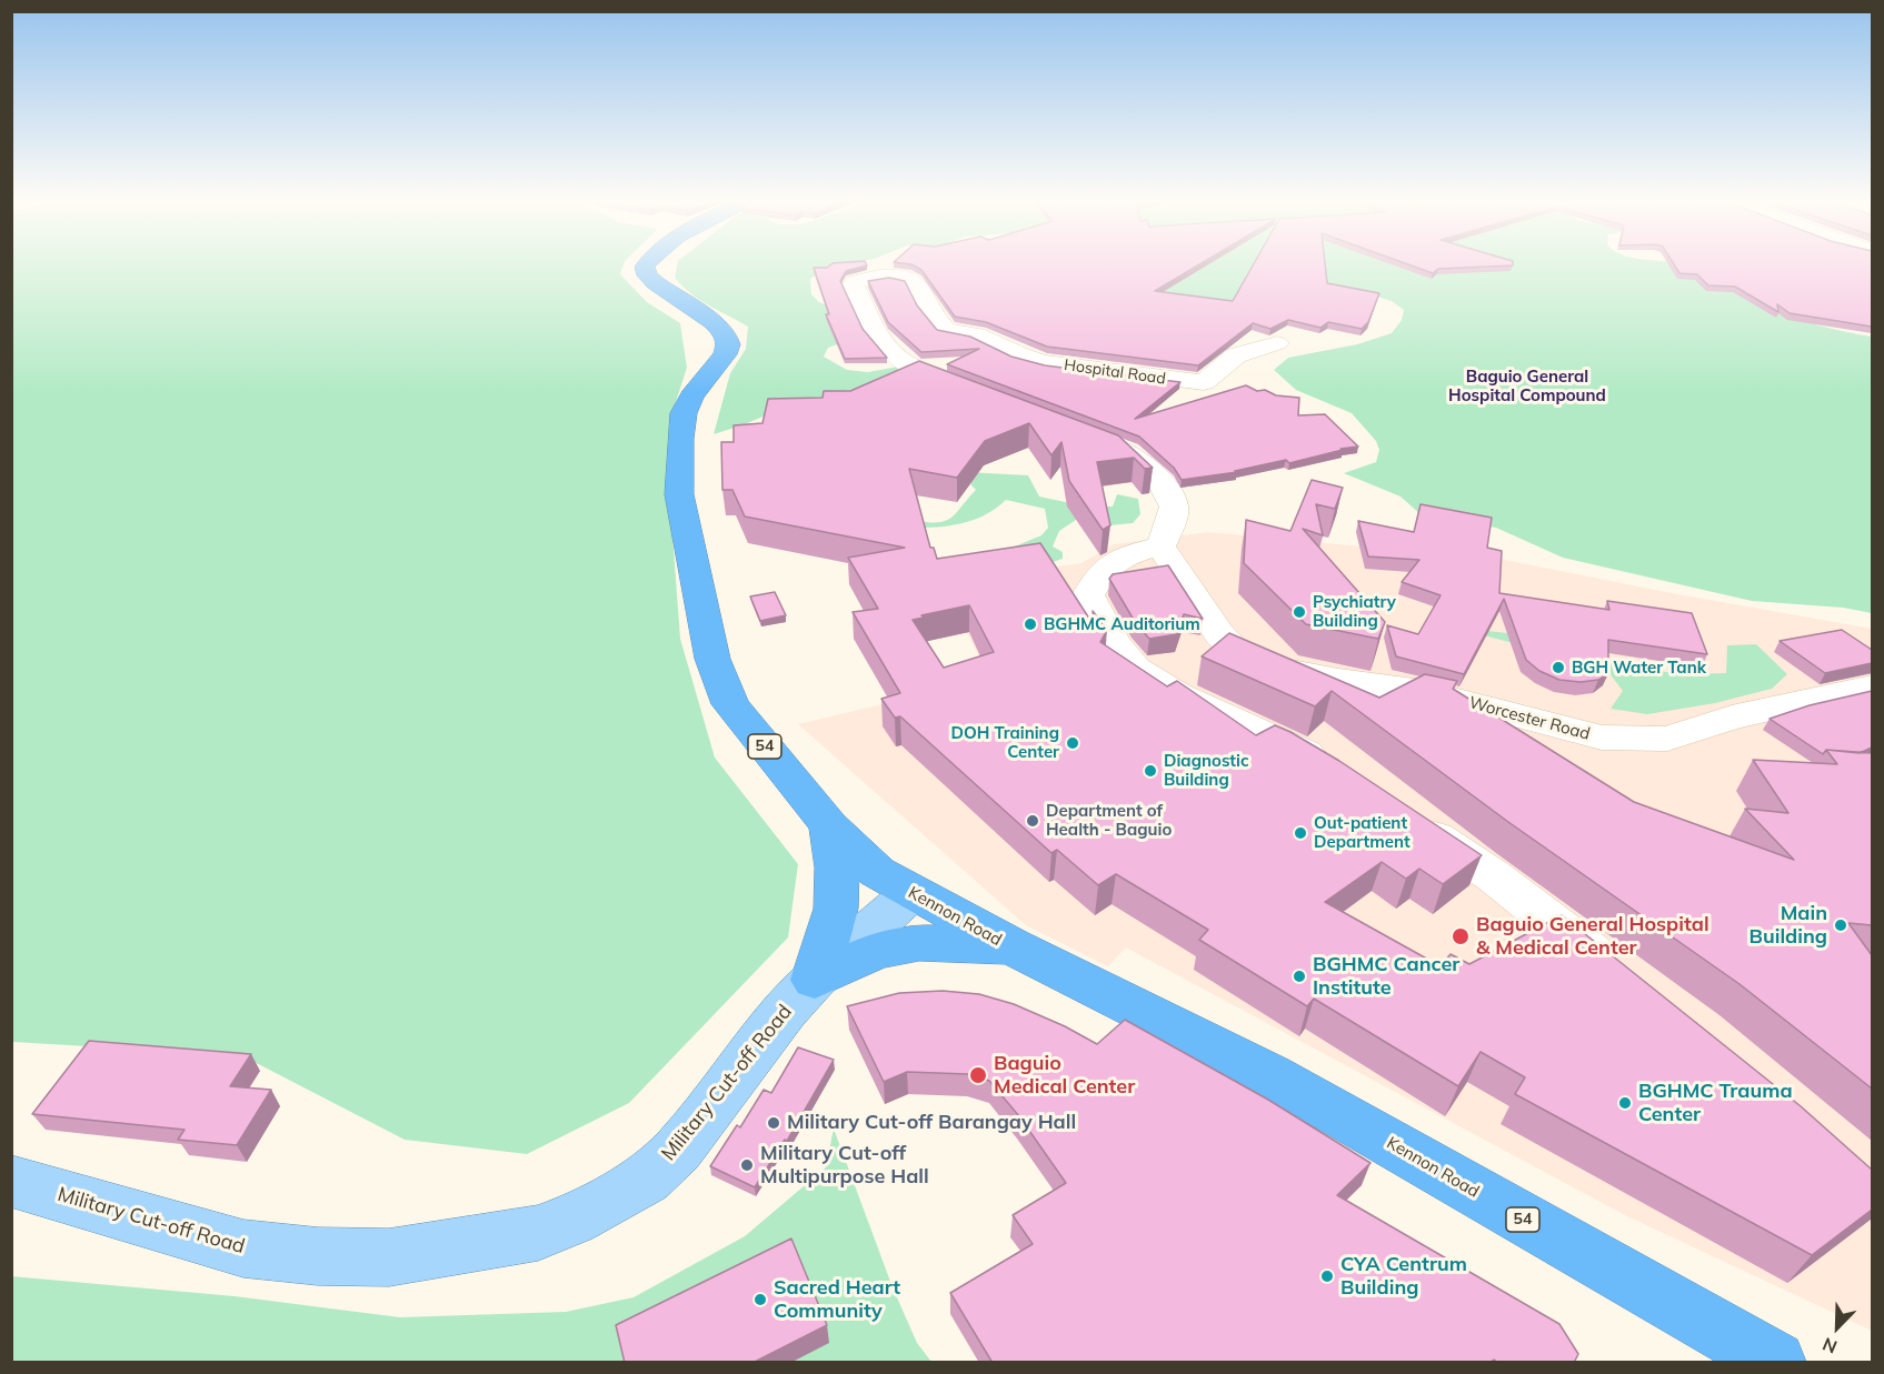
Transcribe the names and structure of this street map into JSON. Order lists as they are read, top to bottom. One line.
{"streets":{"highway":["54","Kennon Road"],"main road":["Military Cut-off Road"],"street":["Hospital Road","Worcester Road"]},"crossings":[["Kennon Road","Military Cut-off Road"]],"districts":["Baguio General Hospital Compound"],"places":["Psychiatry Building","BGHMC Auditorium","BGH Water Tank","DOH Training Center","Diagnostic Building","Department of Health - Baguio","Out-patient Department","Main Building","Baguio General Hospital & Medical Center","BGHMC Cancer Institute","Baguio Medical Center","BGHMC Trauma Center","Military Cut-off Barangay Hall","Military Cut-off Multipurpose Hall","CYA Centrum Building","Sacred Heart Community"],"north":"bottom left"}
